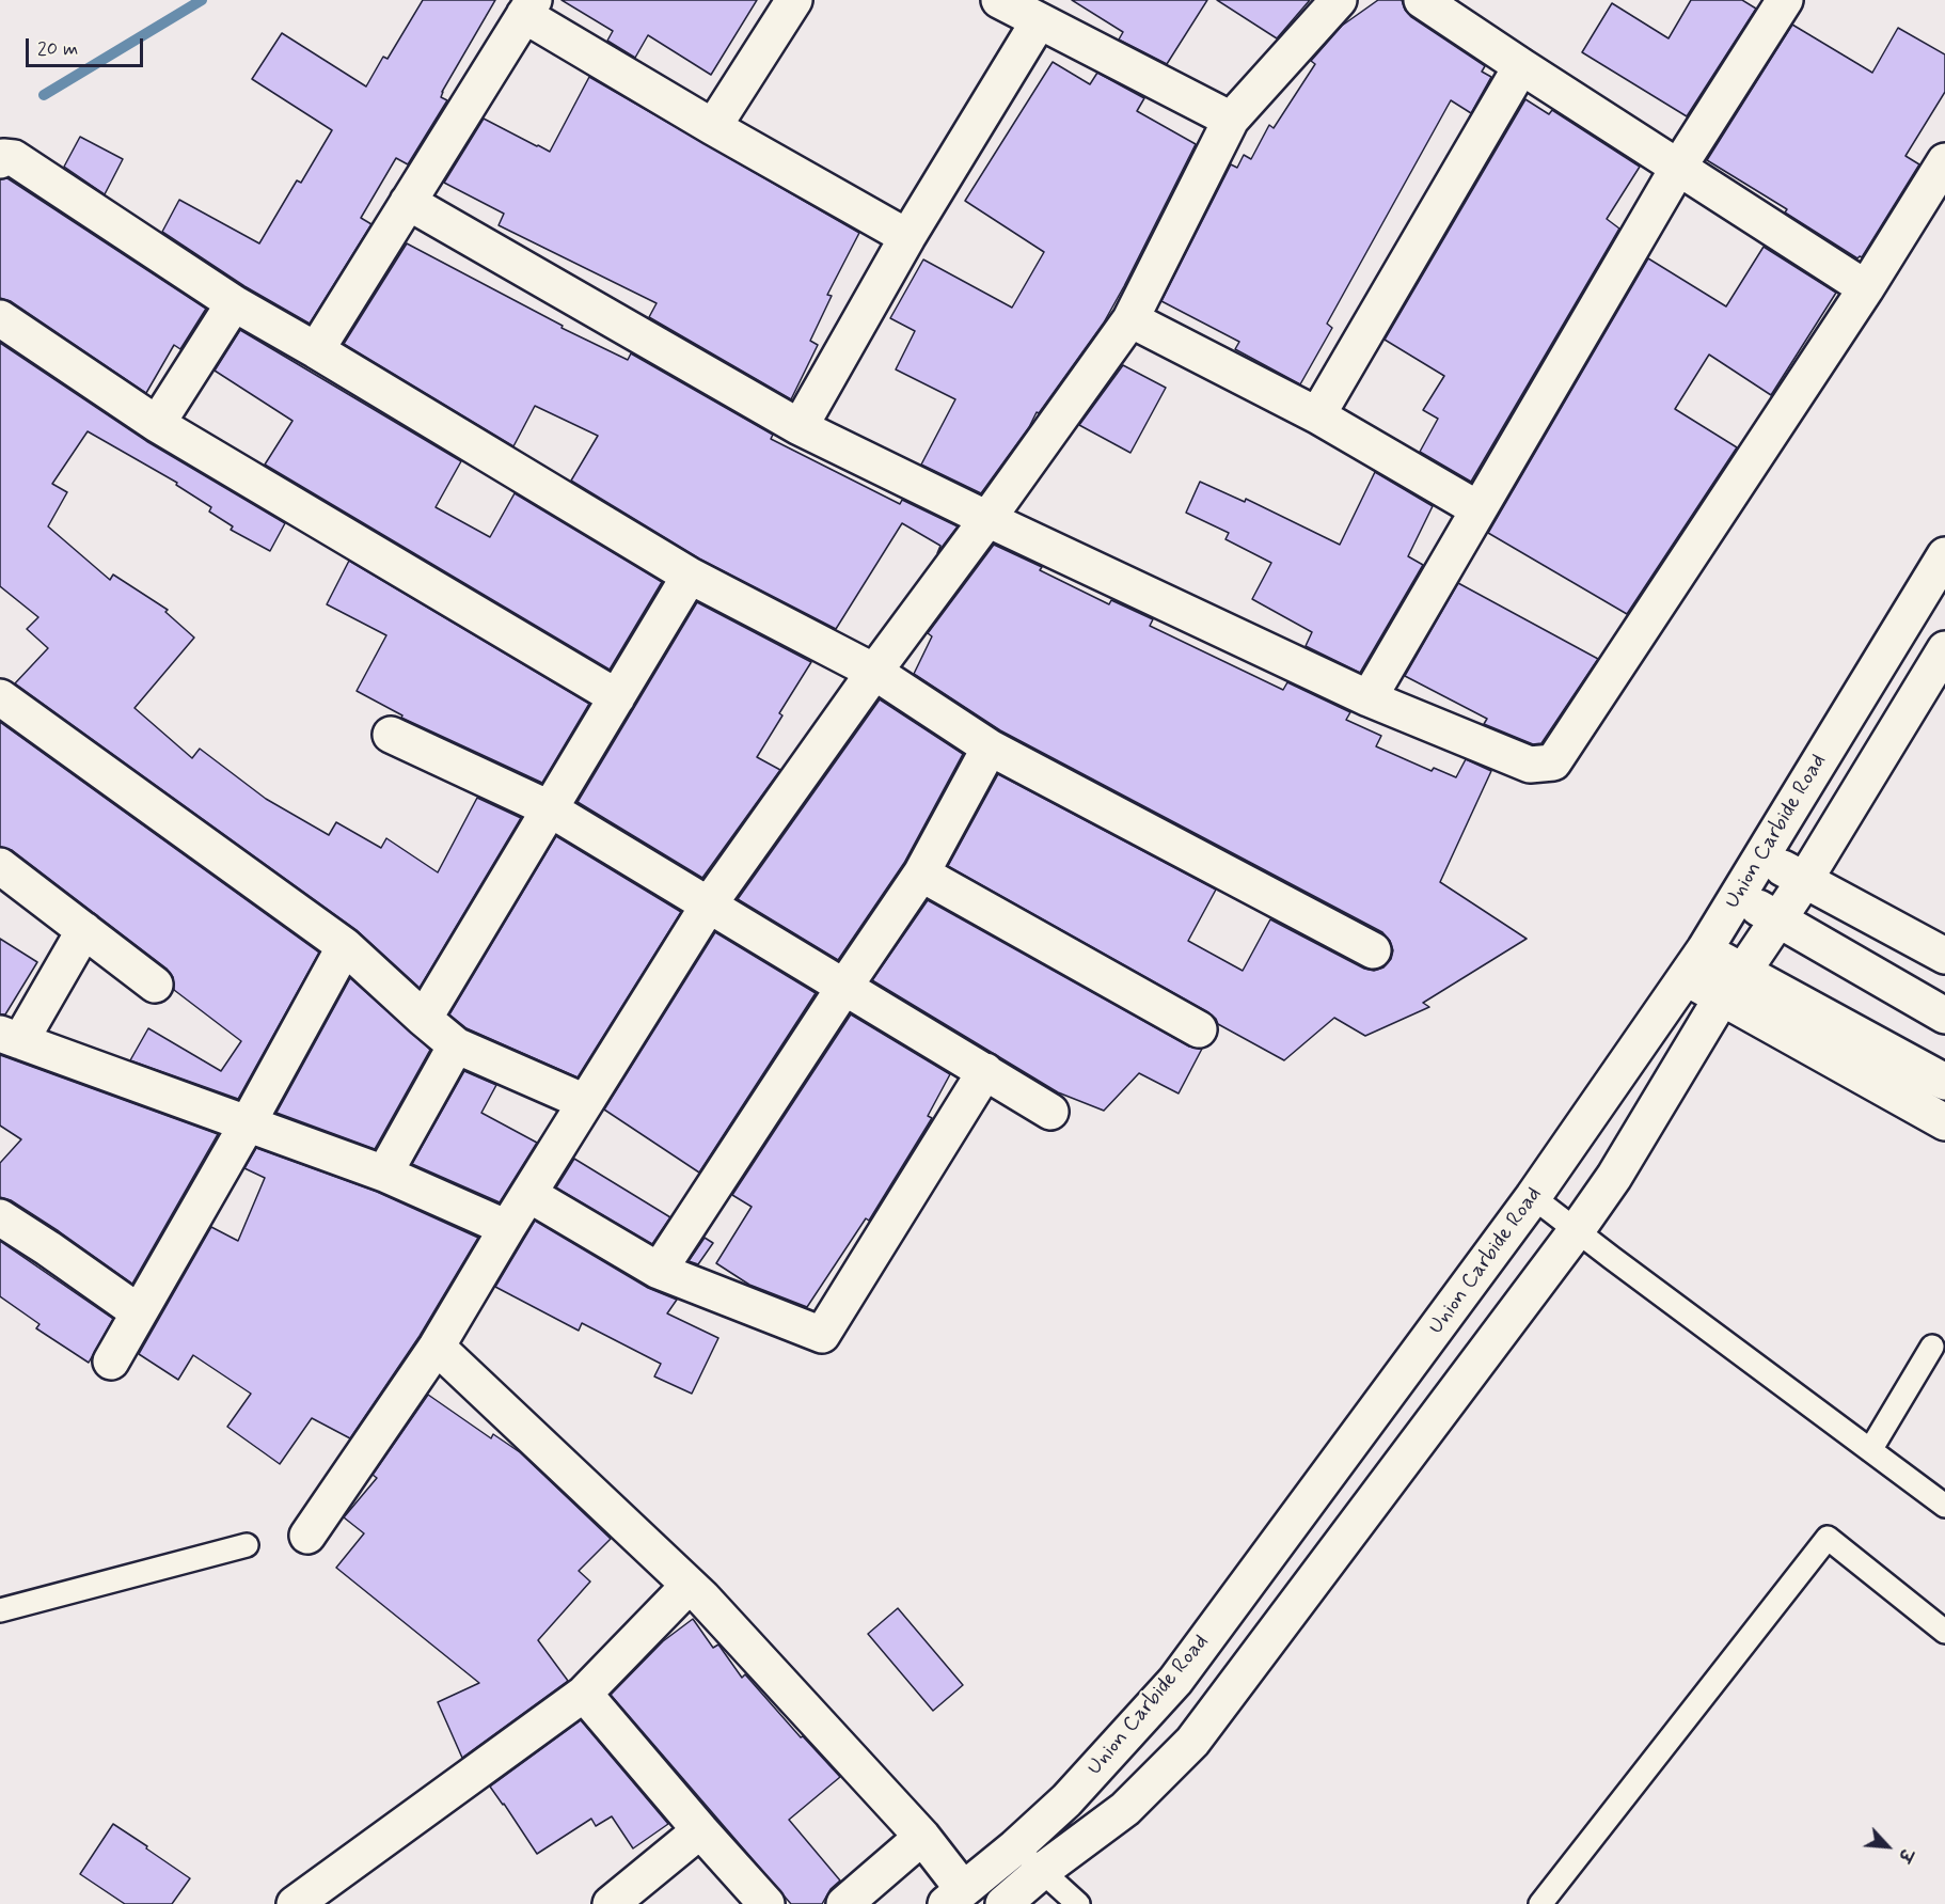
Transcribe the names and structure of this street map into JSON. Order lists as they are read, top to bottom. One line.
{"streets":{"street":["Union Carbide Road"]},"scale_bar":"20 m","north":"bottom right"}
